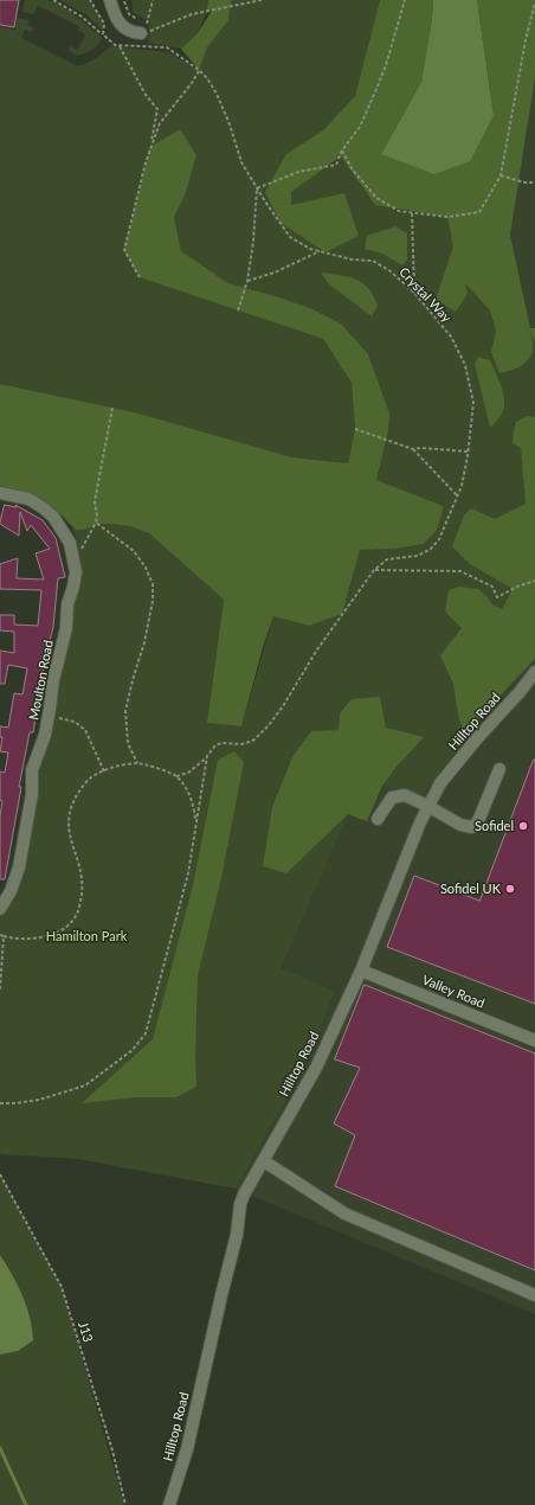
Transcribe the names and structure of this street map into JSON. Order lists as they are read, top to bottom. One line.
{"streets":{"street":["Moulton Road","Hilltop Road","Valley Road"],"path":["Crystal Way","J13"]},"crossings":[["Hilltop Road","Valley Road"]],"parks":["Hamilton Park"],"places":["Sofidel","Sofidel UK"]}
